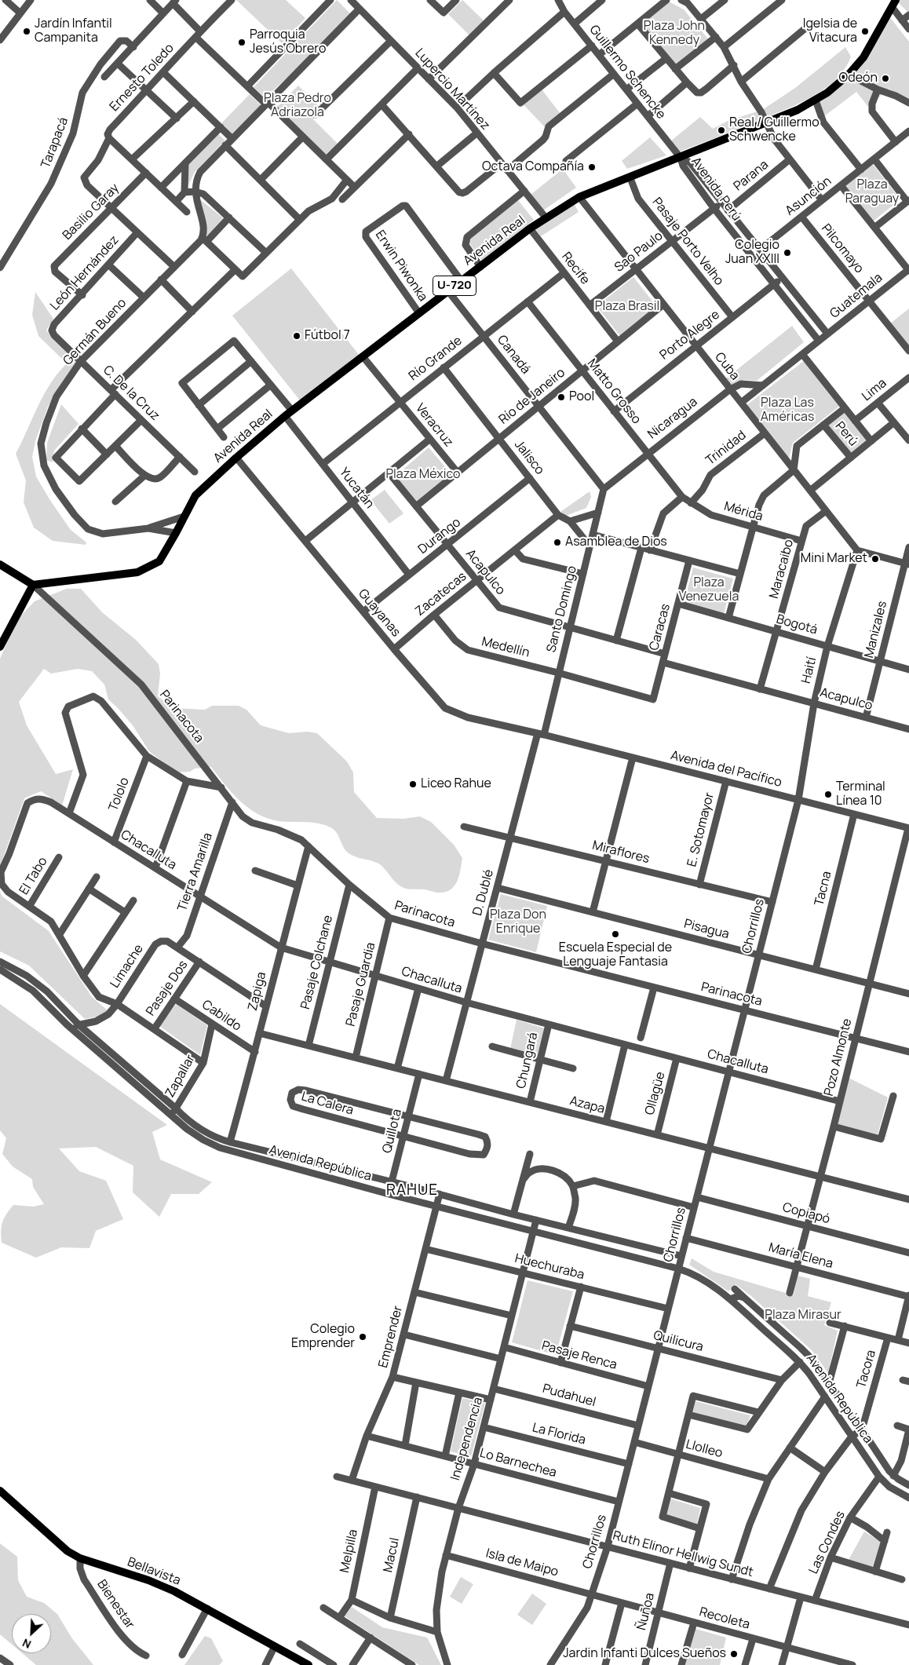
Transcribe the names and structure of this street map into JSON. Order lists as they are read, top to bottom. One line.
{"streets":{"main road":["Avenida Real","U-720","Bellavista"],"street":["Guillermo Schencke","Ernesto Toledo","Lupercio Martínez","Tarapacá","Parana","Avenida Perú","Asunción","Basilio Garay","Pasaje Porto Velho","Pilcomayo","Sao Paulo","Erwin Piwonka","Recife","León Hernández","Guatemala","Germán Bueno","Porto Alegre","Canadá","Río Grande","Cuba","Lima","Matto Grosso","C. De la Cruz","Río de Janeiro","Nicaragua","Veracruz","Perú","Trinidad","Jalisco","Yucatán","Mérida","Durango","Maracaibo","Acapulco","Zacatecas","Santo Domingo","Guayanas","Bogotá","Caracas","Manizales","Medellín","Haití","Parinacota","Avenida del Pacífico","Tololo","E. Sotomayor","Chacalluta","Miraflores","Tierra Amarilla","El Tabo","Tacna","D. Dublé","Chorrillos","Pisagua","Pasaje Colchane","Limache","Pasaje Guardia","Pasaje Dos","Zapiga","Cabildo","Pozo Almonte","Chungará","Zapallar","Ollagüe","La Calera","Azapa","Quillota","Avenida República","Copiapó","María Elena","Huechuraba","Emprender","Quilicura","Pasaje Renca","Tacora","Pudahuel","La Florida","Independencia","Llolleo","Lo Barnechea","Las Condes","Melpilla","Ruth Elinor Hellwig Sundt","Macul","Isla de Maipo","Bienestar","Ñuñoa","Recoleta"]},"crossings":[["Guillermo Schencke","Avenida Perú"],["Guillermo Schencke","Avenida Real"],["Ernesto Toledo","Basilio Garay"],["Lupercio Martínez","Avenida Real"],["Parana","Avenida Perú"],["Avenida Perú","Asunción"],["Avenida Perú","Avenida Real"],["Avenida Perú","Sao Paulo"],["Avenida Perú","Guatemala"],["Avenida Perú","Porto Alegre"],["Asunción","Pilcomayo"],["Basilio Garay","León Hernández"],["Avenida Real","Pasaje Porto Velho"],["Avenida Real","Erwin Piwonka"],["Avenida Real","Recife"],["Avenida Real","Germán Bueno"],["Avenida Real","Canadá"],["Avenida Real","Cuba"],["Avenida Real","Veracruz"],["Avenida Real","Yucatán"],["Avenida Real","Guayanas"],["Avenida Real","Parinacota"],["Pasaje Porto Velho","Sao Paulo"],["Pasaje Porto Velho","Porto Alegre"],["Pilcomayo","Guatemala"],["Sao Paulo","Recife"],["Sao Paulo","Cuba"],["Recife","Río Grande"],["Recife","Río de Janeiro"],["León Hernández","C. De la Cruz"],["Germán Bueno","C. De la Cruz"],["Porto Alegre","Cuba"],["Porto Alegre","Matto Grosso"],["Canadá","Río Grande"],["Canadá","Río de Janeiro"],["Canadá","Nicaragua"],["Canadá","Santo Domingo"],["Río Grande","Matto Grosso"],["Río Grande","Veracruz"],["Río Grande","Jalisco"],["Río Grande","Yucatán"],["Cuba","Río de Janeiro"],["Cuba","Nicaragua"],["Cuba","Trinidad"],["Cuba","Maracaibo"],["Cuba","Haití"],["Matto Grosso","Río de Janeiro"],["Matto Grosso","Nicaragua"],["Matto Grosso","Mérida"],["Río de Janeiro","Veracruz"],["Río de Janeiro","Jalisco"],["Río de Janeiro","Acapulco"],["Nicaragua","Santo Domingo"],["Trinidad","Mérida"],["Jalisco","Durango"],["Jalisco","Zacatecas"],["Jalisco","Santo Domingo"],["Yucatán","Durango"],["Mérida","Maracaibo"],["Durango","Acapulco"],["Durango","Guayanas"],["Maracaibo","Acapulco"],["Maracaibo","Bogotá"],["Acapulco","Zacatecas"],["Acapulco","Santo Domingo"],["Acapulco","Caracas"],["Acapulco","Manizales"],["Acapulco","Haití"],["Zacatecas","Guayanas"],["Zacatecas","Medellín"],["Santo Domingo","Guayanas"],["Santo Domingo","Medellín"],["Santo Domingo","Avenida del Pacífico"],["Santo Domingo","D. Dublé"],["Guayanas","Avenida del Pacífico"],["Guayanas","D. Dublé"],["Bogotá","Caracas"],["Bogotá","Manizales"],["Bogotá","Haití"],["Caracas","Medellín"],["Haití","Avenida del Pacífico"],["Haití","Chorrillos"],["Parinacota","Tierra Amarilla"],["Parinacota","D. Dublé"],["Parinacota","Chorrillos"],["Parinacota","Pasaje Colchane"],["Parinacota","Pasaje Guardia"],["Parinacota","Zapiga"],["Parinacota","Pozo Almonte"],["Avenida del Pacífico","E. Sotomayor"],["Avenida del Pacífico","Tacna"],["Avenida del Pacífico","D. Dublé"],["Avenida del Pacífico","Chorrillos"],["Avenida del Pacífico","Pozo Almonte"],["Tololo","Chacalluta"],["E. Sotomayor","Miraflores"],["Chacalluta","Tierra Amarilla"],["Chacalluta","El Tabo"],["Chacalluta","D. Dublé"],["Chacalluta","Chorrillos"],["Chacalluta","Pasaje Colchane"],["Chacalluta","Pasaje Guardia"],["Chacalluta","Zapiga"],["Chacalluta","Pozo Almonte"],["Chacalluta","Chungará"],["Chacalluta","Ollagüe"],["Miraflores","D. Dublé"],["Miraflores","Chorrillos"],["Tierra Amarilla","Limache"],["Tacna","Pisagua"],["D. Dublé","Pisagua"],["D. Dublé","Azapa"],["Chorrillos","Pisagua"],["Chorrillos","Azapa"],["Chorrillos","Avenida República"],["Chorrillos","Copiapó"],["Chorrillos","María Elena"],["Chorrillos","Huechuraba"],["Chorrillos","Quilicura"],["Chorrillos","Pasaje Renca"],["Chorrillos","Pudahuel"],["Chorrillos","La Florida"],["Chorrillos","Llolleo"],["Chorrillos","Lo Barnechea"],["Chorrillos","Ruth Elinor Hellwig Sundt"],["Chorrillos","Isla de Maipo"],["Chorrillos","Recoleta"],["Pisagua","Pozo Almonte"],["Pasaje Colchane","Azapa"],["Limache","Pasaje Dos"],["Limache","Zapiga"],["Limache","Avenida República"],["Pasaje Guardia","Azapa"],["Pasaje Dos","Cabildo"],["Zapiga","Cabildo"],["Zapiga","Azapa"],["Zapiga","Avenida República"],["Cabildo","Zapallar"],["Pozo Almonte","Azapa"],["Pozo Almonte","Copiapó"],["Pozo Almonte","María Elena"],["Chungará","Azapa"],["Zapallar","Avenida República"],["Ollagüe","Azapa"],["La Calera","Quillota"],["Azapa","Quillota"],["Quillota","Avenida República"],["Avenida República","Emprender"],["Avenida República","Tacora"],["Avenida República","Independencia"],["Avenida República","Las Condes"],["Huechuraba","Emprender"],["Huechuraba","Independencia"],["Emprender","Lo Barnechea"],["Emprender","Ruth Elinor Hellwig Sundt"],["Pasaje Renca","Independencia"],["Pudahuel","Independencia"],["La Florida","Independencia"],["Independencia","Lo Barnechea"],["Independencia","Ruth Elinor Hellwig Sundt"],["Independencia","Isla de Maipo"],["Las Condes","Ruth Elinor Hellwig Sundt"],["Melpilla","Ruth Elinor Hellwig Sundt"],["Ruth Elinor Hellwig Sundt","Macul"],["Ruth Elinor Hellwig Sundt","Ñuñoa"],["Isla de Maipo","Recoleta"],["Bellavista","Bienestar"],["Ñuñoa","Recoleta"]],"districts":["RAHUE"],"parks":["Plaza John Kennedy","Plaza Pedro Adriazola","Plaza Paraguay","Plaza Brasil","Plaza Las Américas","Plaza México","Plaza Venezuela","Plaza Don Enrique","Plaza Mirasur"],"places":["Jardín Infantil Campanita","Igelsia de Vitacura","Parroquia Jesús Obrero","Odeón","Real / Guillermo Schwencke","Octava Compañía","Colegio Juan XXIII","Fútbol 7","Pool","Asamblea de Dios","Mini Market","Liceo Rahue","Terminal Línea 10","Escuela Especial de Lenguaje Fantasia","Colegio Emprender","Jardin Infanti Dulces Sueños"],"north":"bottom left"}
